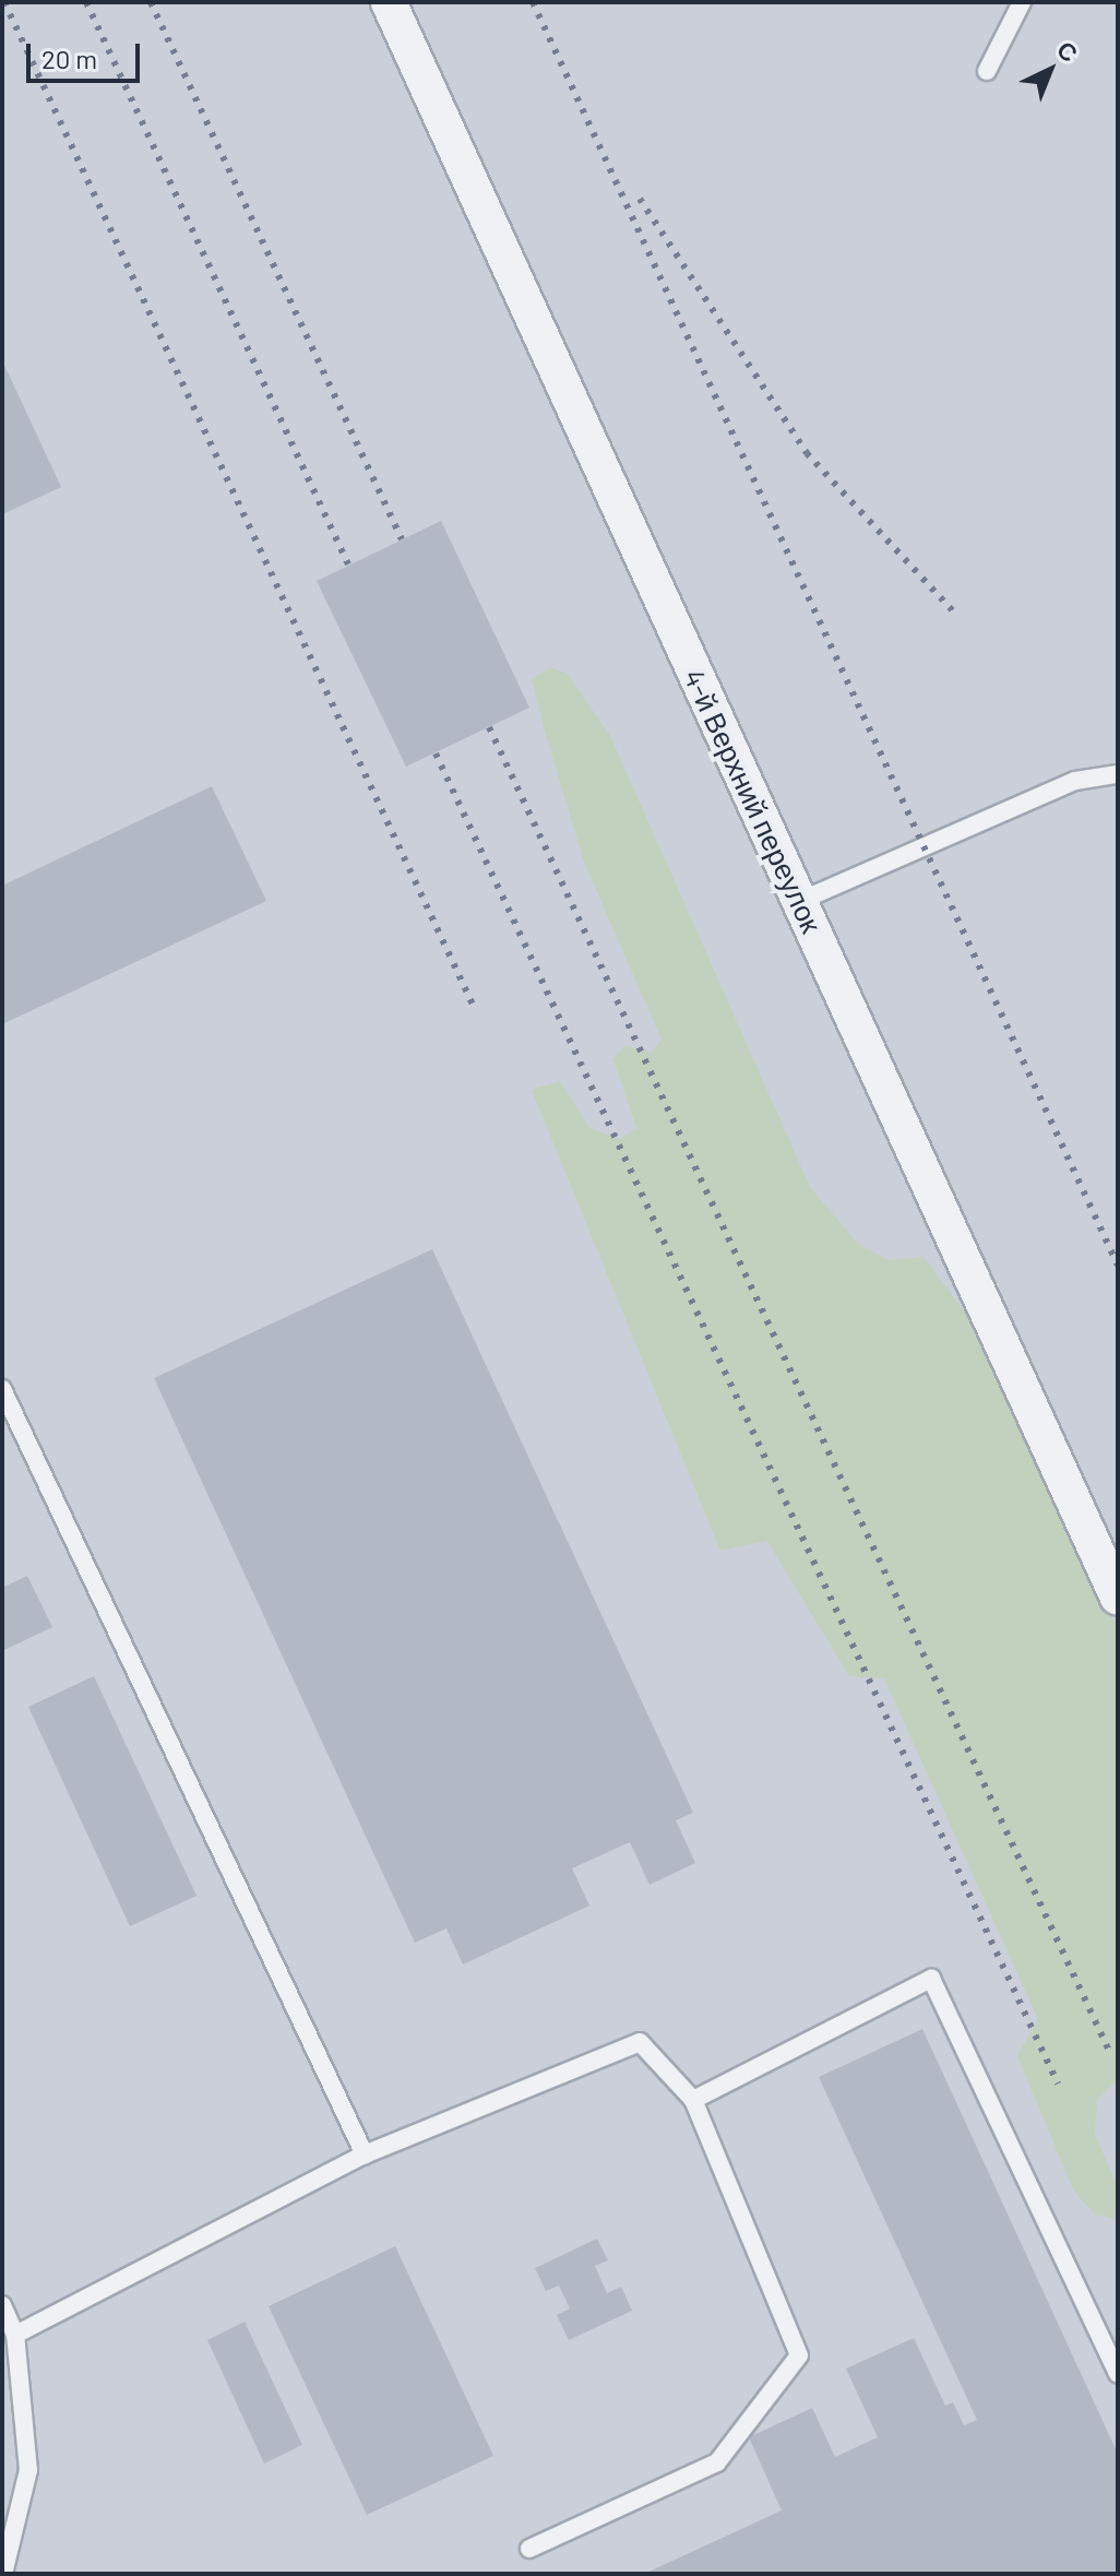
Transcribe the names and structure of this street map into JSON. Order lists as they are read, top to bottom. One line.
{"streets":{"street":["4-й Верхний переулок"]},"scale_bar":"20 m","north":"top right"}
